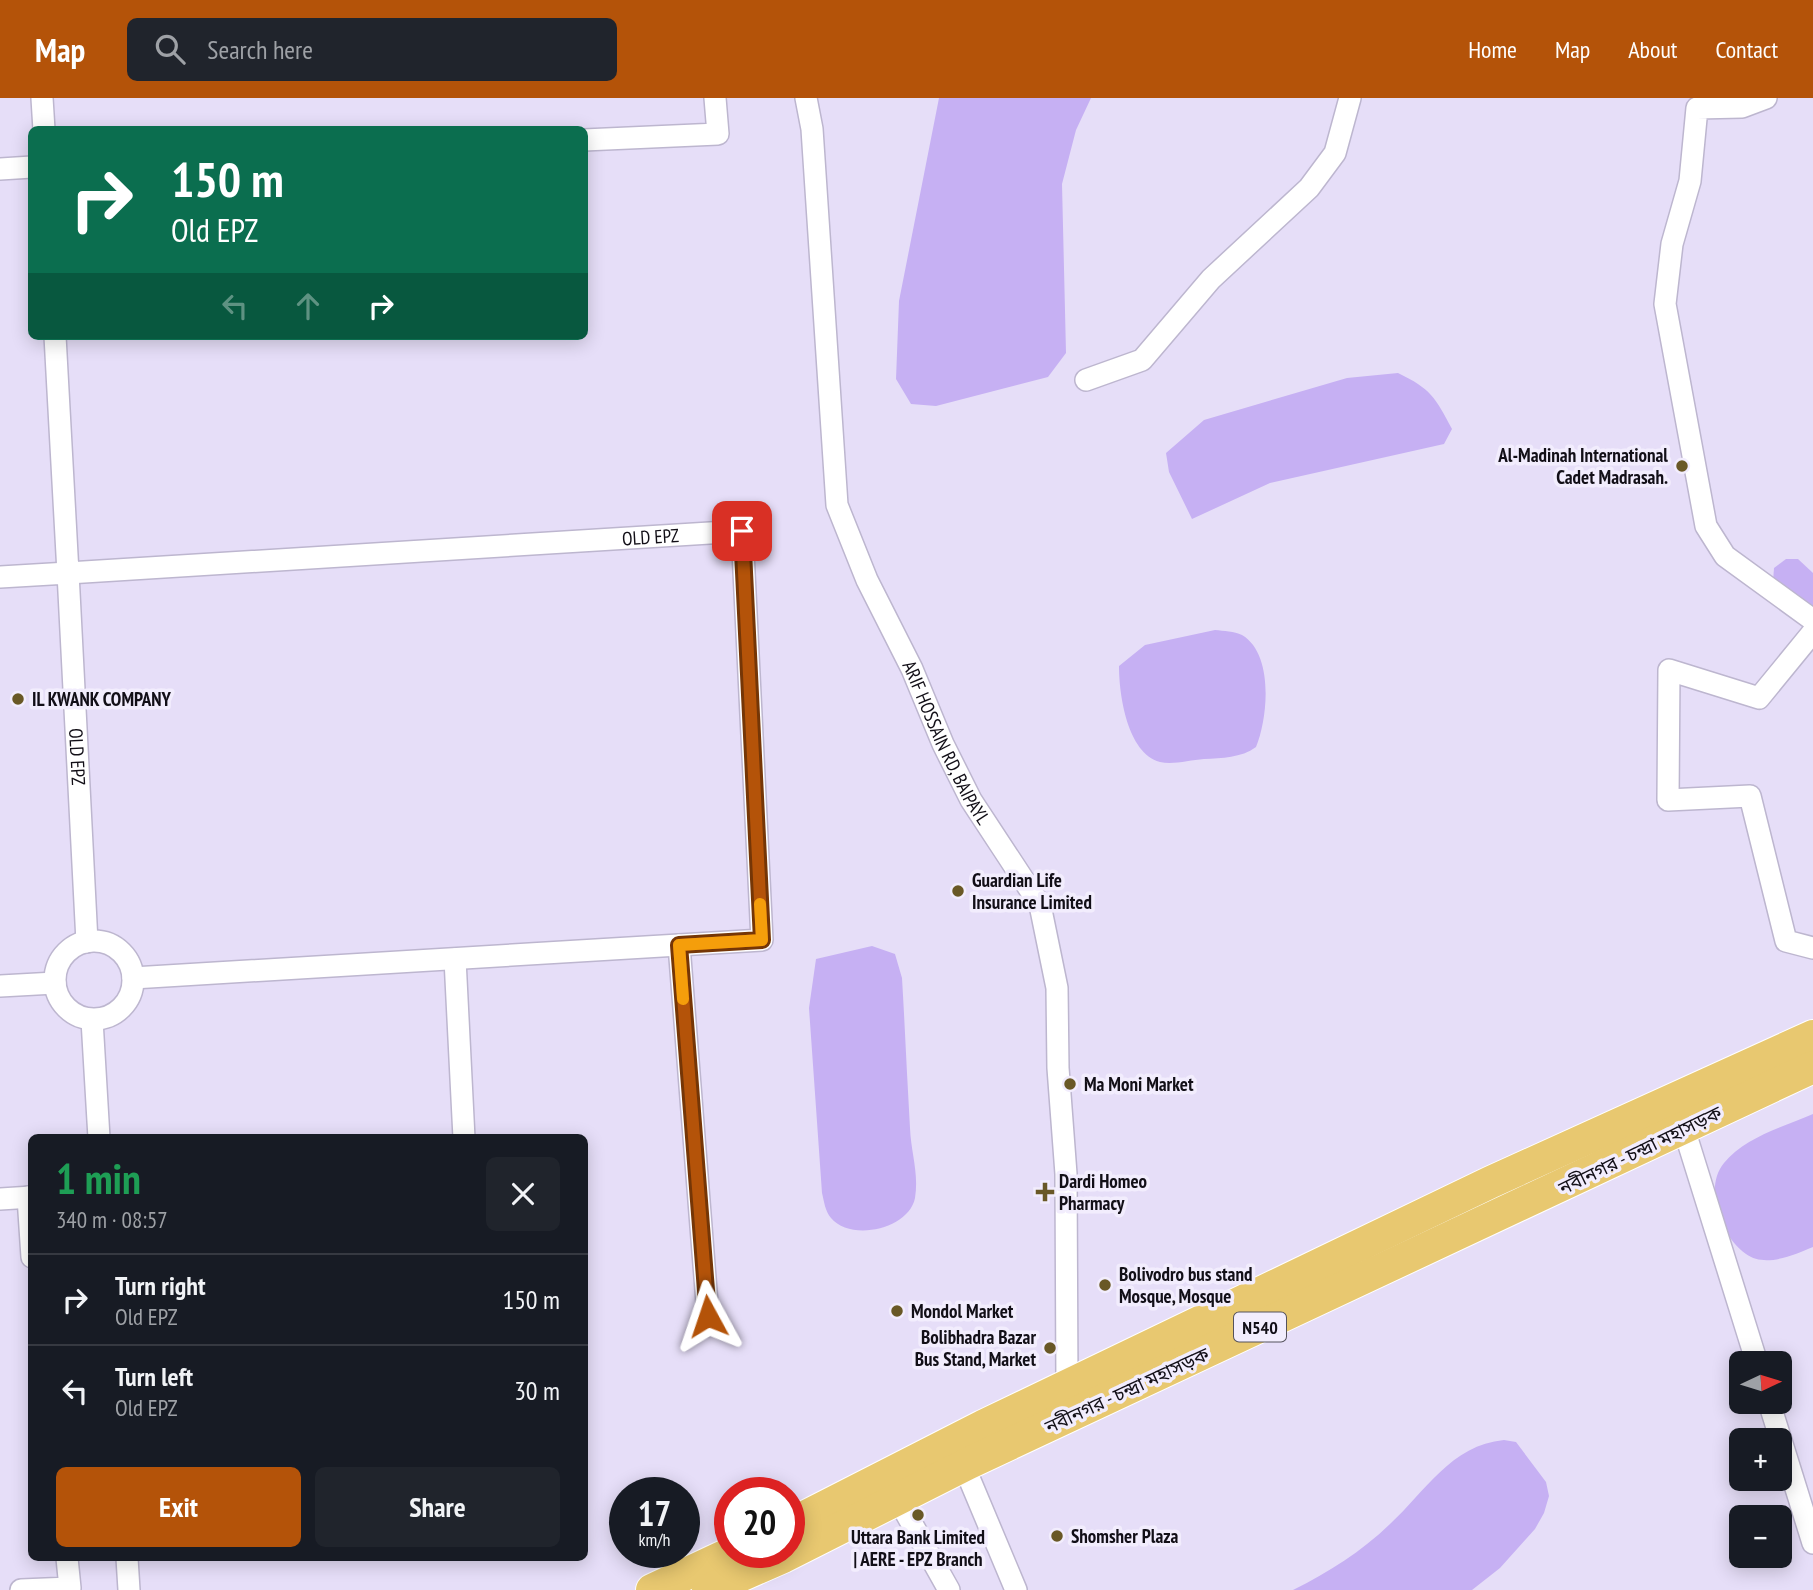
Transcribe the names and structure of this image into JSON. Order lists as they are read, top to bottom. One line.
{"streets":{"highway":["নবীনগর - চন্দ্রা মহাসড়ক","N540"],"street":["OLD EPZ","ARIF HOSSAIN RD, BAIPAYL"]},"crossings":[["ARIF HOSSAIN RD, BAIPAYL","নবীনগর - চন্দ্রা মহাসড়ক"]],"places":{"other":["Al-Madinah International Cadet Madrasah.","IL KWANK COMPANY","Guardian Life Insurance Limited","Ma Moni Market","Bolivodro bus stand Mosque, Mosque","Mondol Market","Bolibhadra Bazar Bus Stand, Market","Uttara Bank Limited | AERE - EPZ Branch","Shomsher Plaza"],"health":["Dardi Homeo Pharmacy"]},"north":"right","page":{"header":"Map","search":"Search here","nav":["Home","Map","About","Contact"],"turn":["150 m","Old EPZ"],"heading":["1 min","340 m · 08:57"],"list":[{"name":"Turn right","note":"Old EPZ","value":"150 m"},{"name":"Turn left","note":"Old EPZ","value":"30 m"}],"map_buttons":["+","−"],"buttons":["Exit","Share"],"speed":"17 km/h","limit":"20"}}
